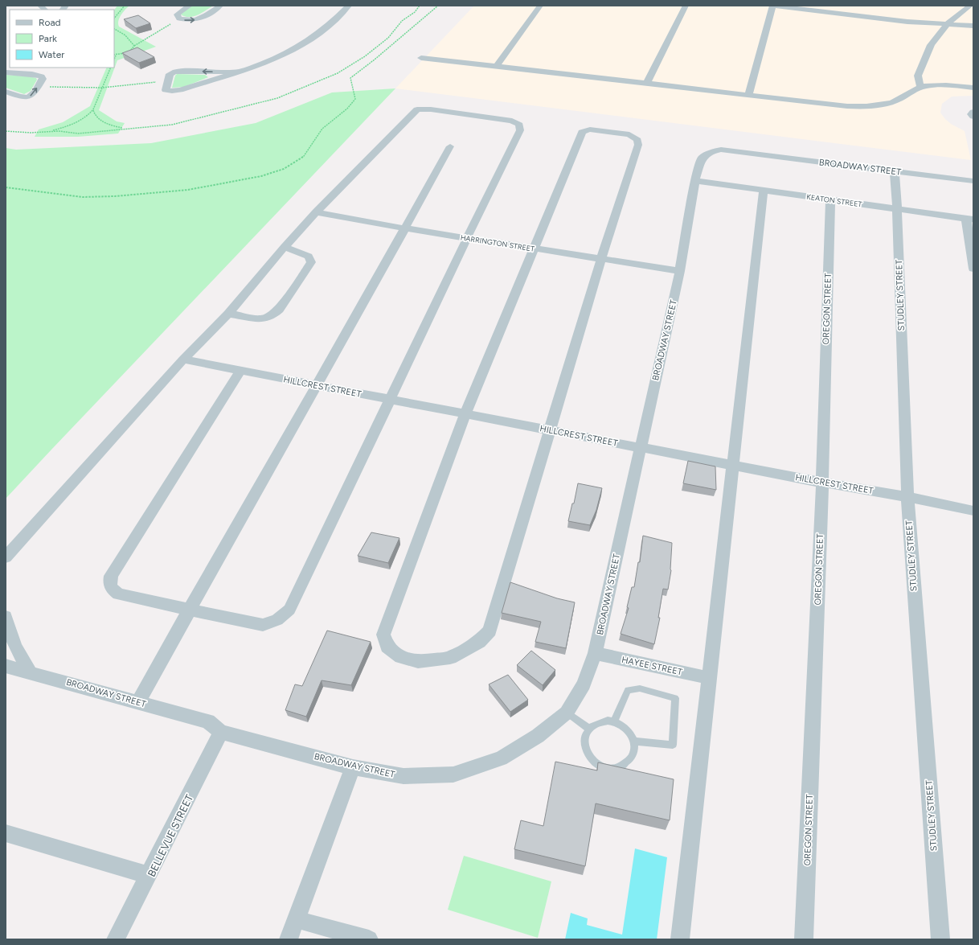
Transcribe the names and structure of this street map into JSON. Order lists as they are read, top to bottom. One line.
{"streets":{"street":["BROADWAY STREET","KEATON STREET","HARRINGTON STREET","STUDLEY STREET","OREGON STREET","HILLCREST STREET","HAYEE STREET","BELLEVUE STREET"]},"crossings":[["BROADWAY STREET","KEATON STREET"],["BROADWAY STREET","HARRINGTON STREET"],["BROADWAY STREET","STUDLEY STREET"],["BROADWAY STREET","HILLCREST STREET"],["BROADWAY STREET","HAYEE STREET"],["BROADWAY STREET","BELLEVUE STREET"],["KEATON STREET","STUDLEY STREET"],["KEATON STREET","OREGON STREET"],["STUDLEY STREET","HILLCREST STREET"],["OREGON STREET","HILLCREST STREET"]],"legend":["Road","Park","Water"]}
